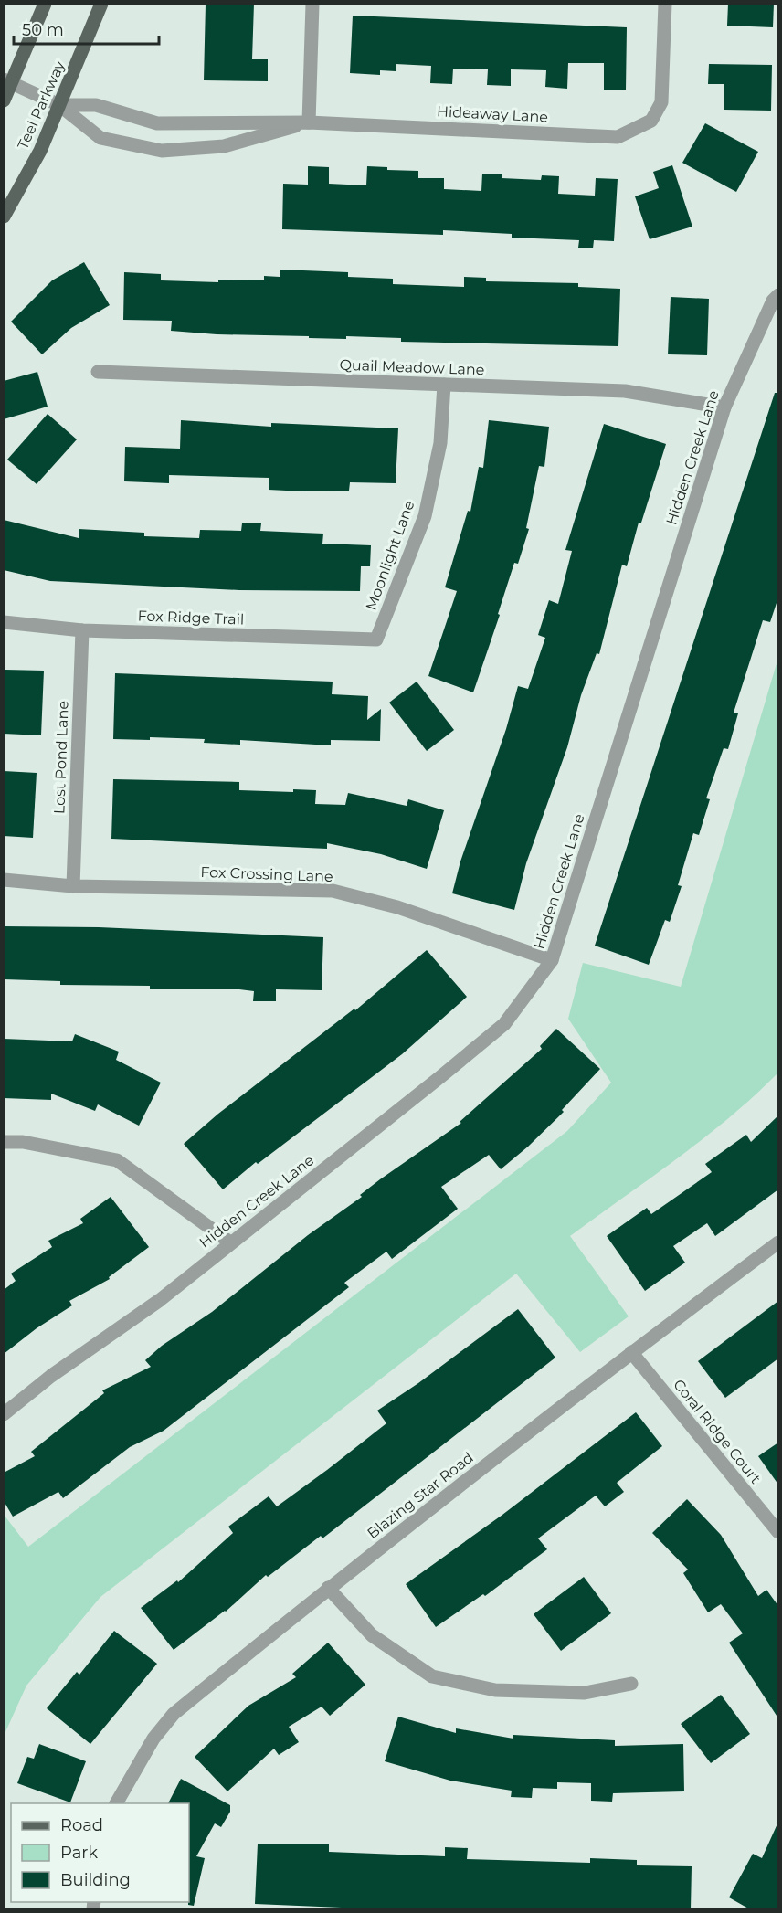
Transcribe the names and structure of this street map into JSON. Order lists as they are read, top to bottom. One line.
{"streets":{"main road":["Teel Parkway"],"street":["Hideaway Lane","Quail Meadow Lane","Hidden Creek Lane","Moonlight Lane","Fox Ridge Trail","Lost Pond Lane","Fox Crossing Lane","Coral Ridge Court","Blazing Star Road"]},"crossings":[["Teel Parkway","Hideaway Lane"],["Quail Meadow Lane","Hidden Creek Lane"],["Quail Meadow Lane","Moonlight Lane"],["Hidden Creek Lane","Fox Crossing Lane"],["Moonlight Lane","Fox Ridge Trail"],["Fox Ridge Trail","Lost Pond Lane"],["Lost Pond Lane","Fox Crossing Lane"],["Coral Ridge Court","Blazing Star Road"]],"legend":["Road","Park","Building"],"scale_bar":"50 m"}
